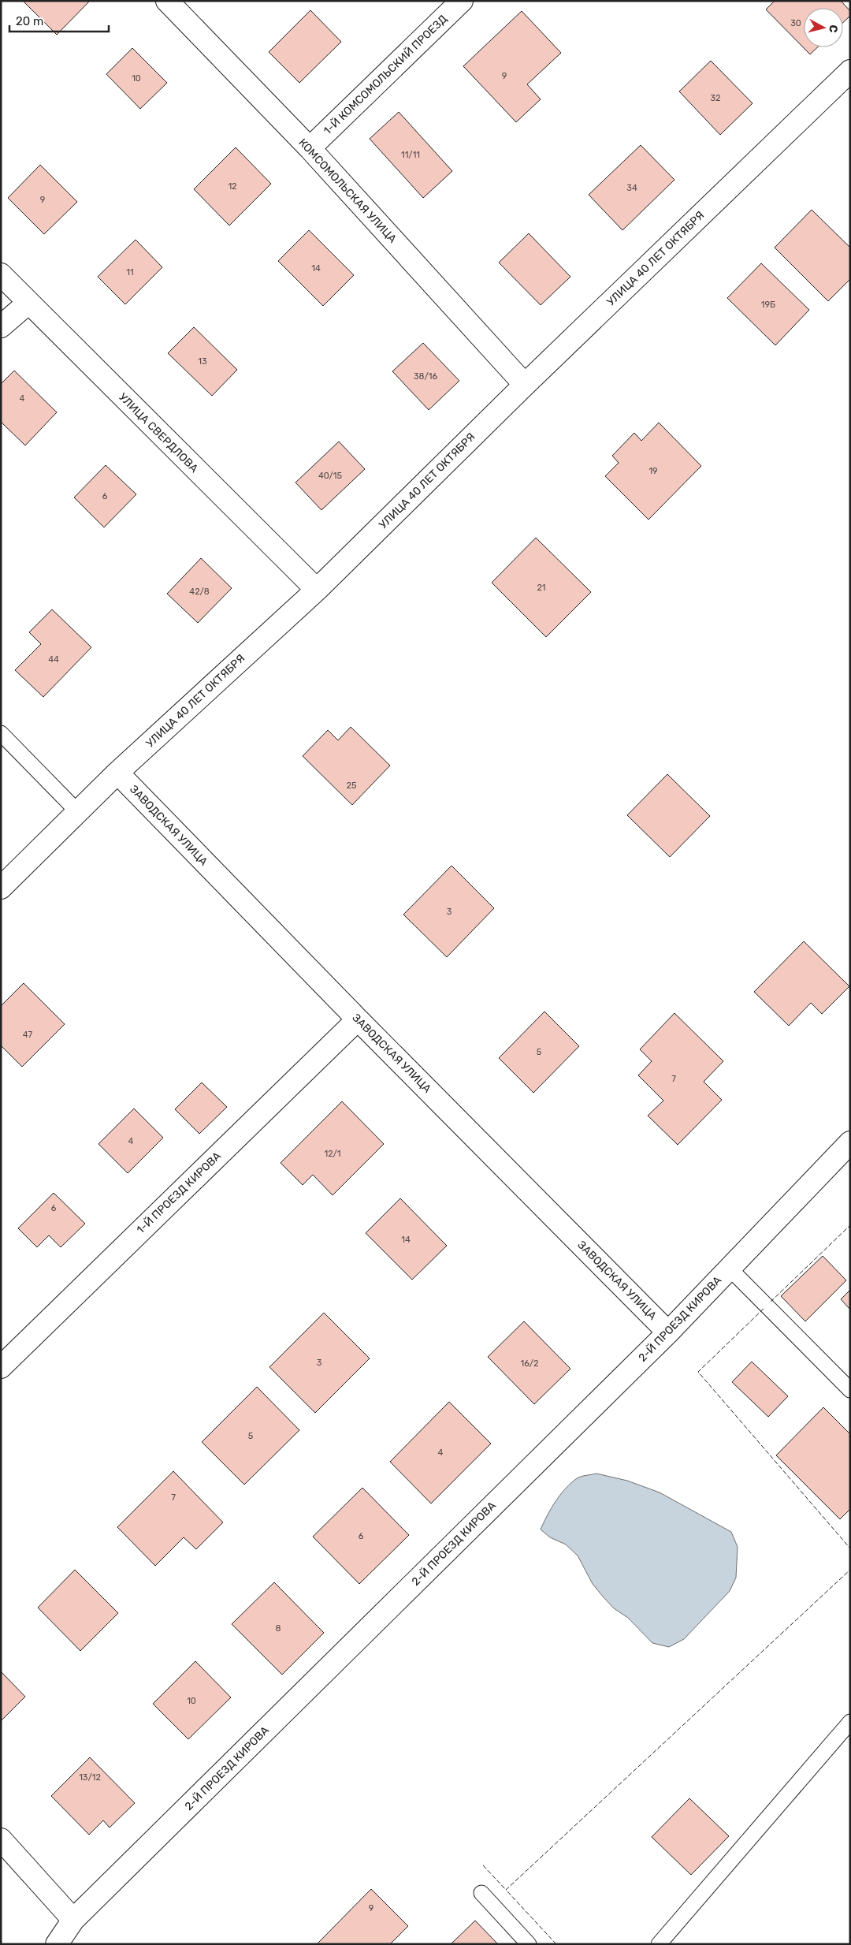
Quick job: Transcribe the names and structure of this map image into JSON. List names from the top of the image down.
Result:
{
  "streets": {
    "street": [
      "1-Й КОМСОМОЛЬСКИЙ ПРОЕЗД",
      "КОМСОМОЛЬСКАЯ УЛИЦА",
      "УЛИЦА 40 ЛЕТ ОКТЯБРЯ",
      "УЛИЦА СВЕРДЛОВА",
      "ЗАВОДСКАЯ УЛИЦА",
      "1-Й ПРОЕЗД КИРОВА",
      "2-Й ПРОЕЗД КИРОВА"
    ]
  },
  "crossings": [
    ["1-Й КОМСОМОЛЬСКИЙ ПРОЕЗД", "КОМСОМОЛЬСКАЯ УЛИЦА"],
    ["КОМСОМОЛЬСКАЯ УЛИЦА", "УЛИЦА 40 ЛЕТ ОКТЯБРЯ"],
    ["УЛИЦА 40 ЛЕТ ОКТЯБРЯ", "УЛИЦА СВЕРДЛОВА"],
    ["УЛИЦА 40 ЛЕТ ОКТЯБРЯ", "ЗАВОДСКАЯ УЛИЦА"],
    ["ЗАВОДСКАЯ УЛИЦА", "1-Й ПРОЕЗД КИРОВА"],
    ["ЗАВОДСКАЯ УЛИЦА", "2-Й ПРОЕЗД КИРОВА"]
  ],
  "house_numbers": [
    "30",
    "9",
    "10",
    "32",
    "11/11",
    "12",
    "34",
    "9",
    "14",
    "11",
    "19Б",
    "13",
    "38/16",
    "4",
    "19",
    "40/15",
    "6",
    "21",
    "42/8",
    "44",
    "25",
    "3",
    "47",
    "5",
    "7",
    "4",
    "12/1",
    "6",
    "14",
    "3",
    "16/2",
    "5",
    "4",
    "7",
    "6",
    "8",
    "10",
    "13/12",
    "9"
  ],
  "scale_bar": "20 m",
  "north": "right"
}
